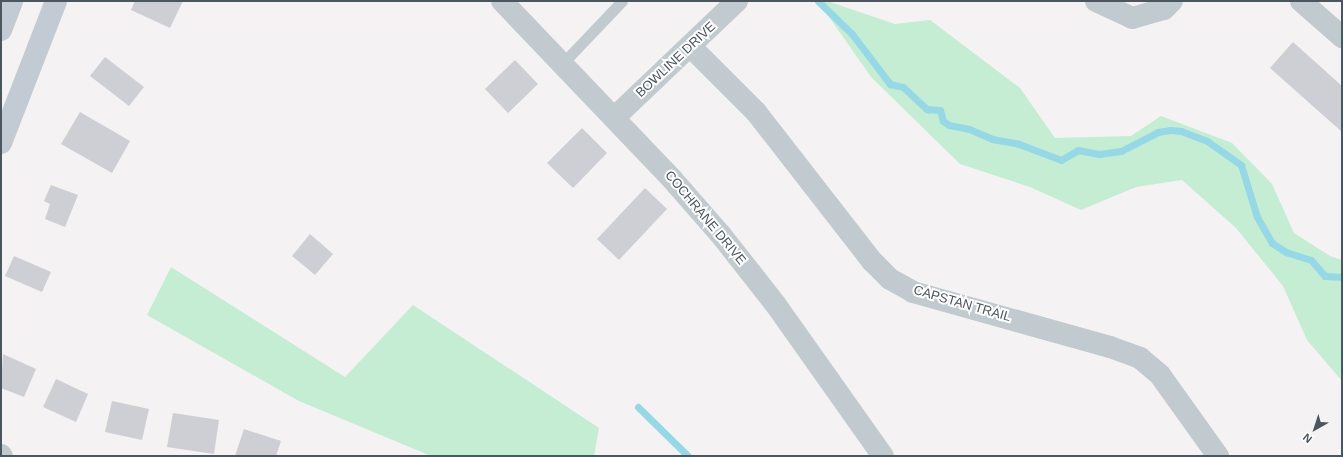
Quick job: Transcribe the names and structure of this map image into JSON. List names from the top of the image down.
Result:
{
  "streets": {
    "street": ["BOWLINE DRIVE", "COCHRANE DRIVE", "CAPSTAN TRAIL"]
  },
  "crossings": [
    ["BOWLINE DRIVE", "COCHRANE DRIVE"],
    ["BOWLINE DRIVE", "CAPSTAN TRAIL"]
  ],
  "north": "bottom left"
}
